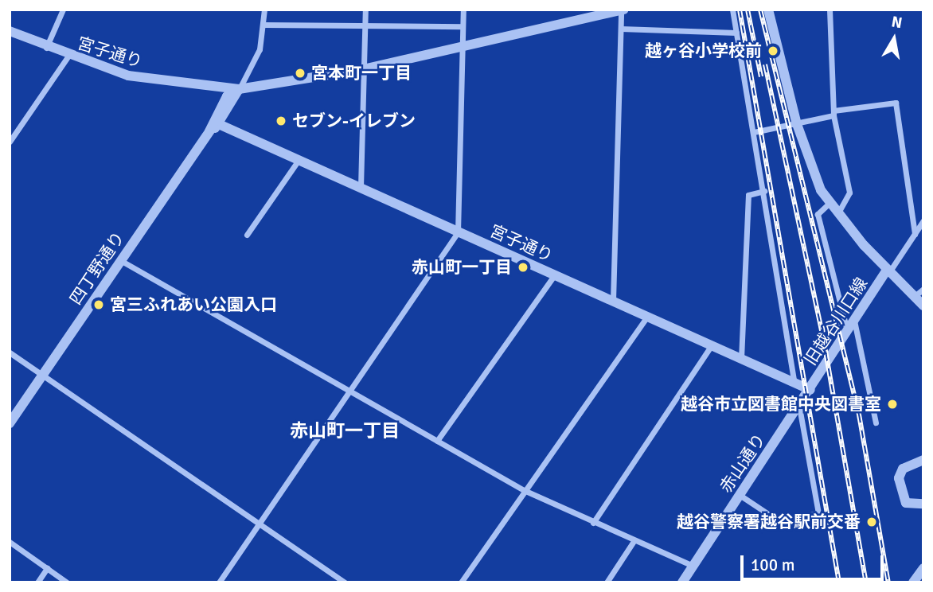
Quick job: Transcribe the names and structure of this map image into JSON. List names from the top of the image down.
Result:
{
  "streets": {
    "street": [
      "宮子通り",
      "四丁野通り",
      "旧越谷川口線",
      "赤山通り"
    ]
  },
  "crossings": [
    ["宮子通り", "四丁野通り"],
    ["宮子通り", "旧越谷川口線"],
    ["宮子通り", "赤山通り"],
    ["旧越谷川口線", "赤山通り"]
  ],
  "districts": ["赤山町一丁目"],
  "places": [
    "越ヶ谷小学校前",
    "宮本町一丁目",
    "セブン-イレブン",
    "赤山町一丁目",
    "宮三ふれあい公園入口",
    "越谷市立図書館中央図書室",
    "越谷警察署越谷駅前交番"
  ],
  "scale_bar": "100 m",
  "north": "top"
}
